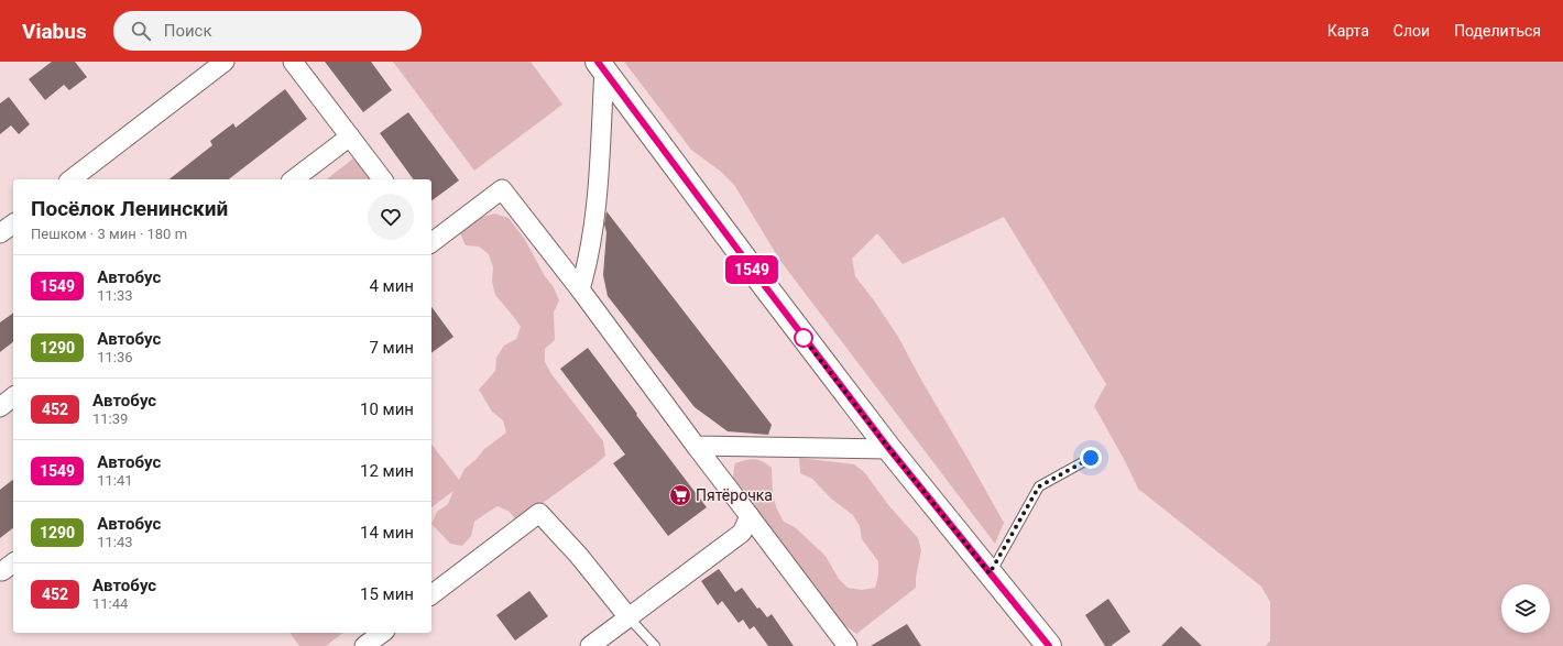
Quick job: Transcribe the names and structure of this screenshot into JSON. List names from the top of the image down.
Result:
{
  "places": {
    "supermarket": ["Пятёрочка"]
  },
  "lines": ["bus line 1549"],
  "page": {
    "header": "Viabus",
    "search": "Поиск",
    "nav": ["Карта", "Слои", "Поделиться"],
    "on_map": "1549",
    "heading": ["Посёлок Ленинский", "Пешком · 3 мин · 180 m"],
    "list": [
      {
        "mark": "1549",
        "name": "Автобус",
        "note": "11:33",
        "value": "4 мин"
      },
      {
        "mark": "1290",
        "name": "Автобус",
        "note": "11:36",
        "value": "7 мин"
      },
      {
        "mark": "452",
        "name": "Автобус",
        "note": "11:39",
        "value": "10 мин"
      },
      {
        "mark": "1549",
        "name": "Автобус",
        "note": "11:41",
        "value": "12 мин"
      },
      {
        "mark": "1290",
        "name": "Автобус",
        "note": "11:43",
        "value": "14 мин"
      },
      {
        "mark": "452",
        "name": "Автобус",
        "note": "11:44",
        "value": "15 мин"
      }
    ]
  }
}
